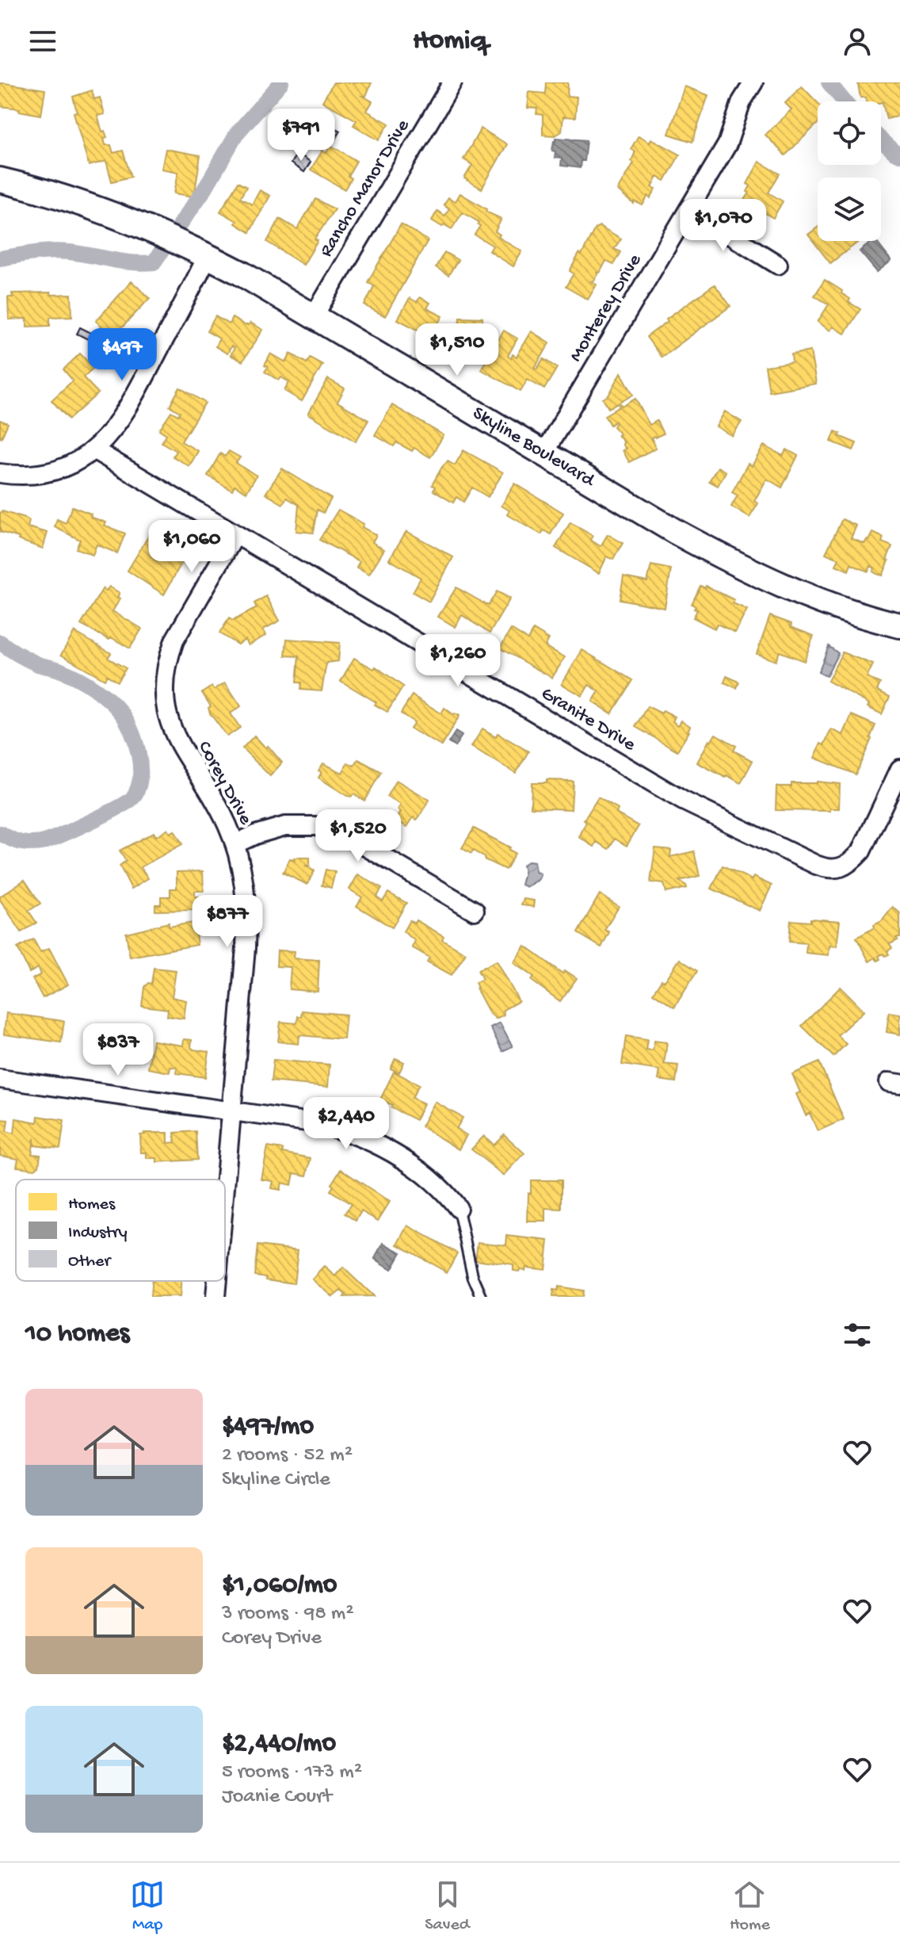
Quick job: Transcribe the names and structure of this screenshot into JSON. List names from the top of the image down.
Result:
{
  "streets": {
    "street": [
      "Rancho Manor Drive",
      "Monterey Drive",
      "Skyline Boulevard",
      "Granite Drive",
      "Corey Drive"
    ]
  },
  "crossings": [
    ["Rancho Manor Drive", "Skyline Boulevard"],
    ["Monterey Drive", "Skyline Boulevard"],
    ["Granite Drive", "Corey Drive"]
  ],
  "legend": ["Homes", "Industry", "Other"],
  "page": {
    "header": "Homiq",
    "price": [
      "$791",
      "$1,070",
      "$1,510",
      "$497",
      "$1,060",
      "$1,260",
      "$1,520",
      "$877",
      "$837",
      "$2,440"
    ],
    "heading": "10 homes",
    "list": [
      {
        "name": "$497/mo",
        "note": "2 rooms · 52 m² · Skyline Circle"
      },
      {
        "name": "$1,060/mo",
        "note": "3 rooms · 98 m² · Corey Drive"
      },
      {
        "name": "$2,440/mo",
        "note": "5 rooms · 173 m² · Joanie Court"
      }
    ],
    "tabs": ["Map", "Saved", "Home"]
  }
}
